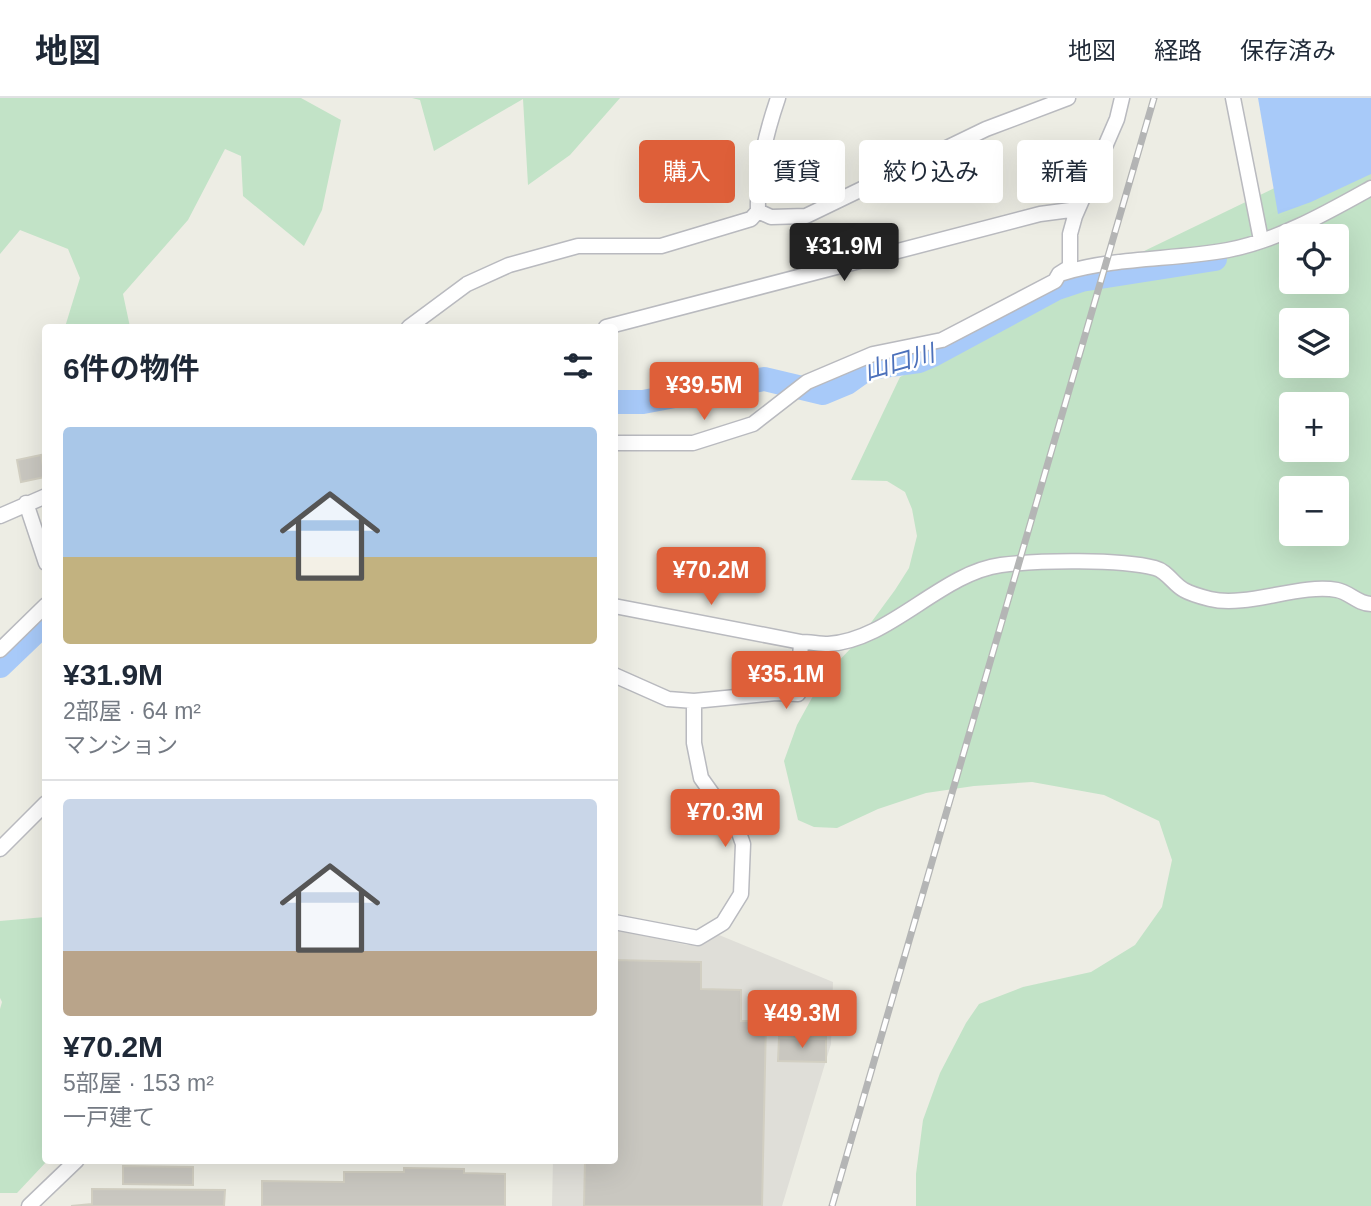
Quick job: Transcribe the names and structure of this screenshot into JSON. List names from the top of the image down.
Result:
{
  "water": ["山口川"],
  "page": {
    "header": "地図",
    "nav": ["地図", "経路", "保存済み"],
    "chip": [
      "購入",
      "賃貸",
      "絞り込み",
      "新着"
    ],
    "price": [
      "¥31.9M",
      "¥39.5M",
      "¥70.2M",
      "¥35.1M",
      "¥70.3M",
      "¥49.3M"
    ],
    "map_buttons": ["+", "−"],
    "heading": "6件の物件",
    "list": [
      {
        "name": "¥31.9M",
        "note": "2部屋 · 64 m² · マンション"
      },
      {
        "name": "¥70.2M",
        "note": "5部屋 · 153 m² · 一戸建て"
      }
    ]
  }
}
